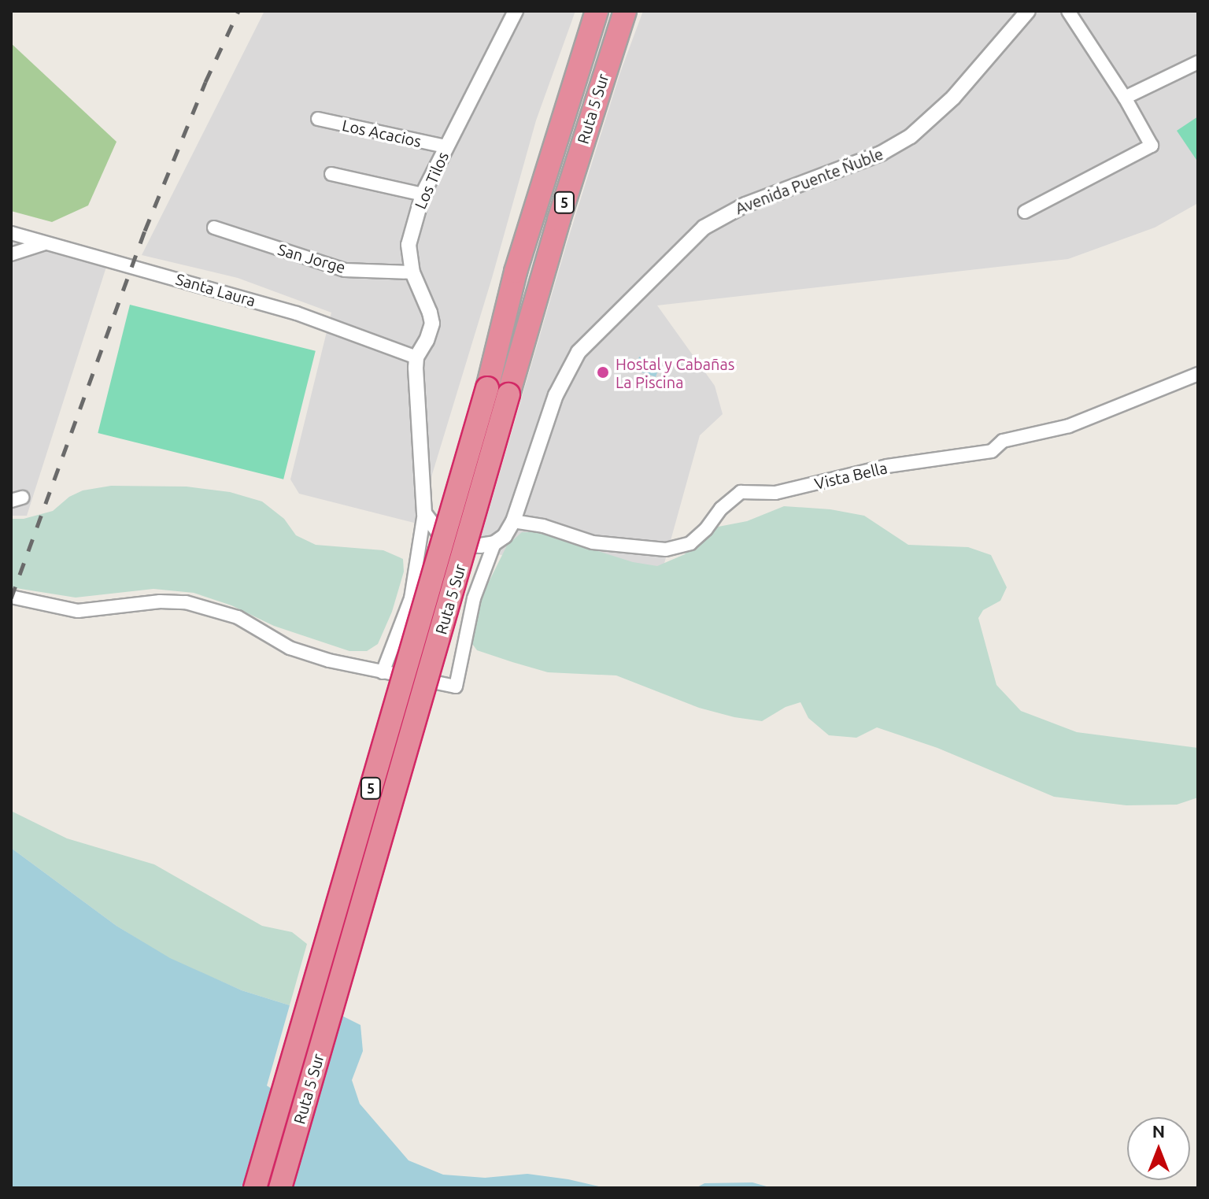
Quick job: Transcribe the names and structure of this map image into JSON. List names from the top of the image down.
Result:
{
  "streets": {
    "highway": ["Ruta 5 Sur", "5"],
    "street": [
      "Los Acacios",
      "Los Tilos",
      "Avenida Puente Ñuble",
      "San Jorge",
      "Santa Laura",
      "Vista Bella"
    ]
  },
  "crossings": [
    ["Los Acacios", "Los Tilos"],
    ["Los Tilos", "San Jorge"],
    ["Los Tilos", "Santa Laura"],
    ["Avenida Puente Ñuble", "Vista Bella"]
  ],
  "places": ["Hostal y Cabañas La Piscina"],
  "north": "top"
}
